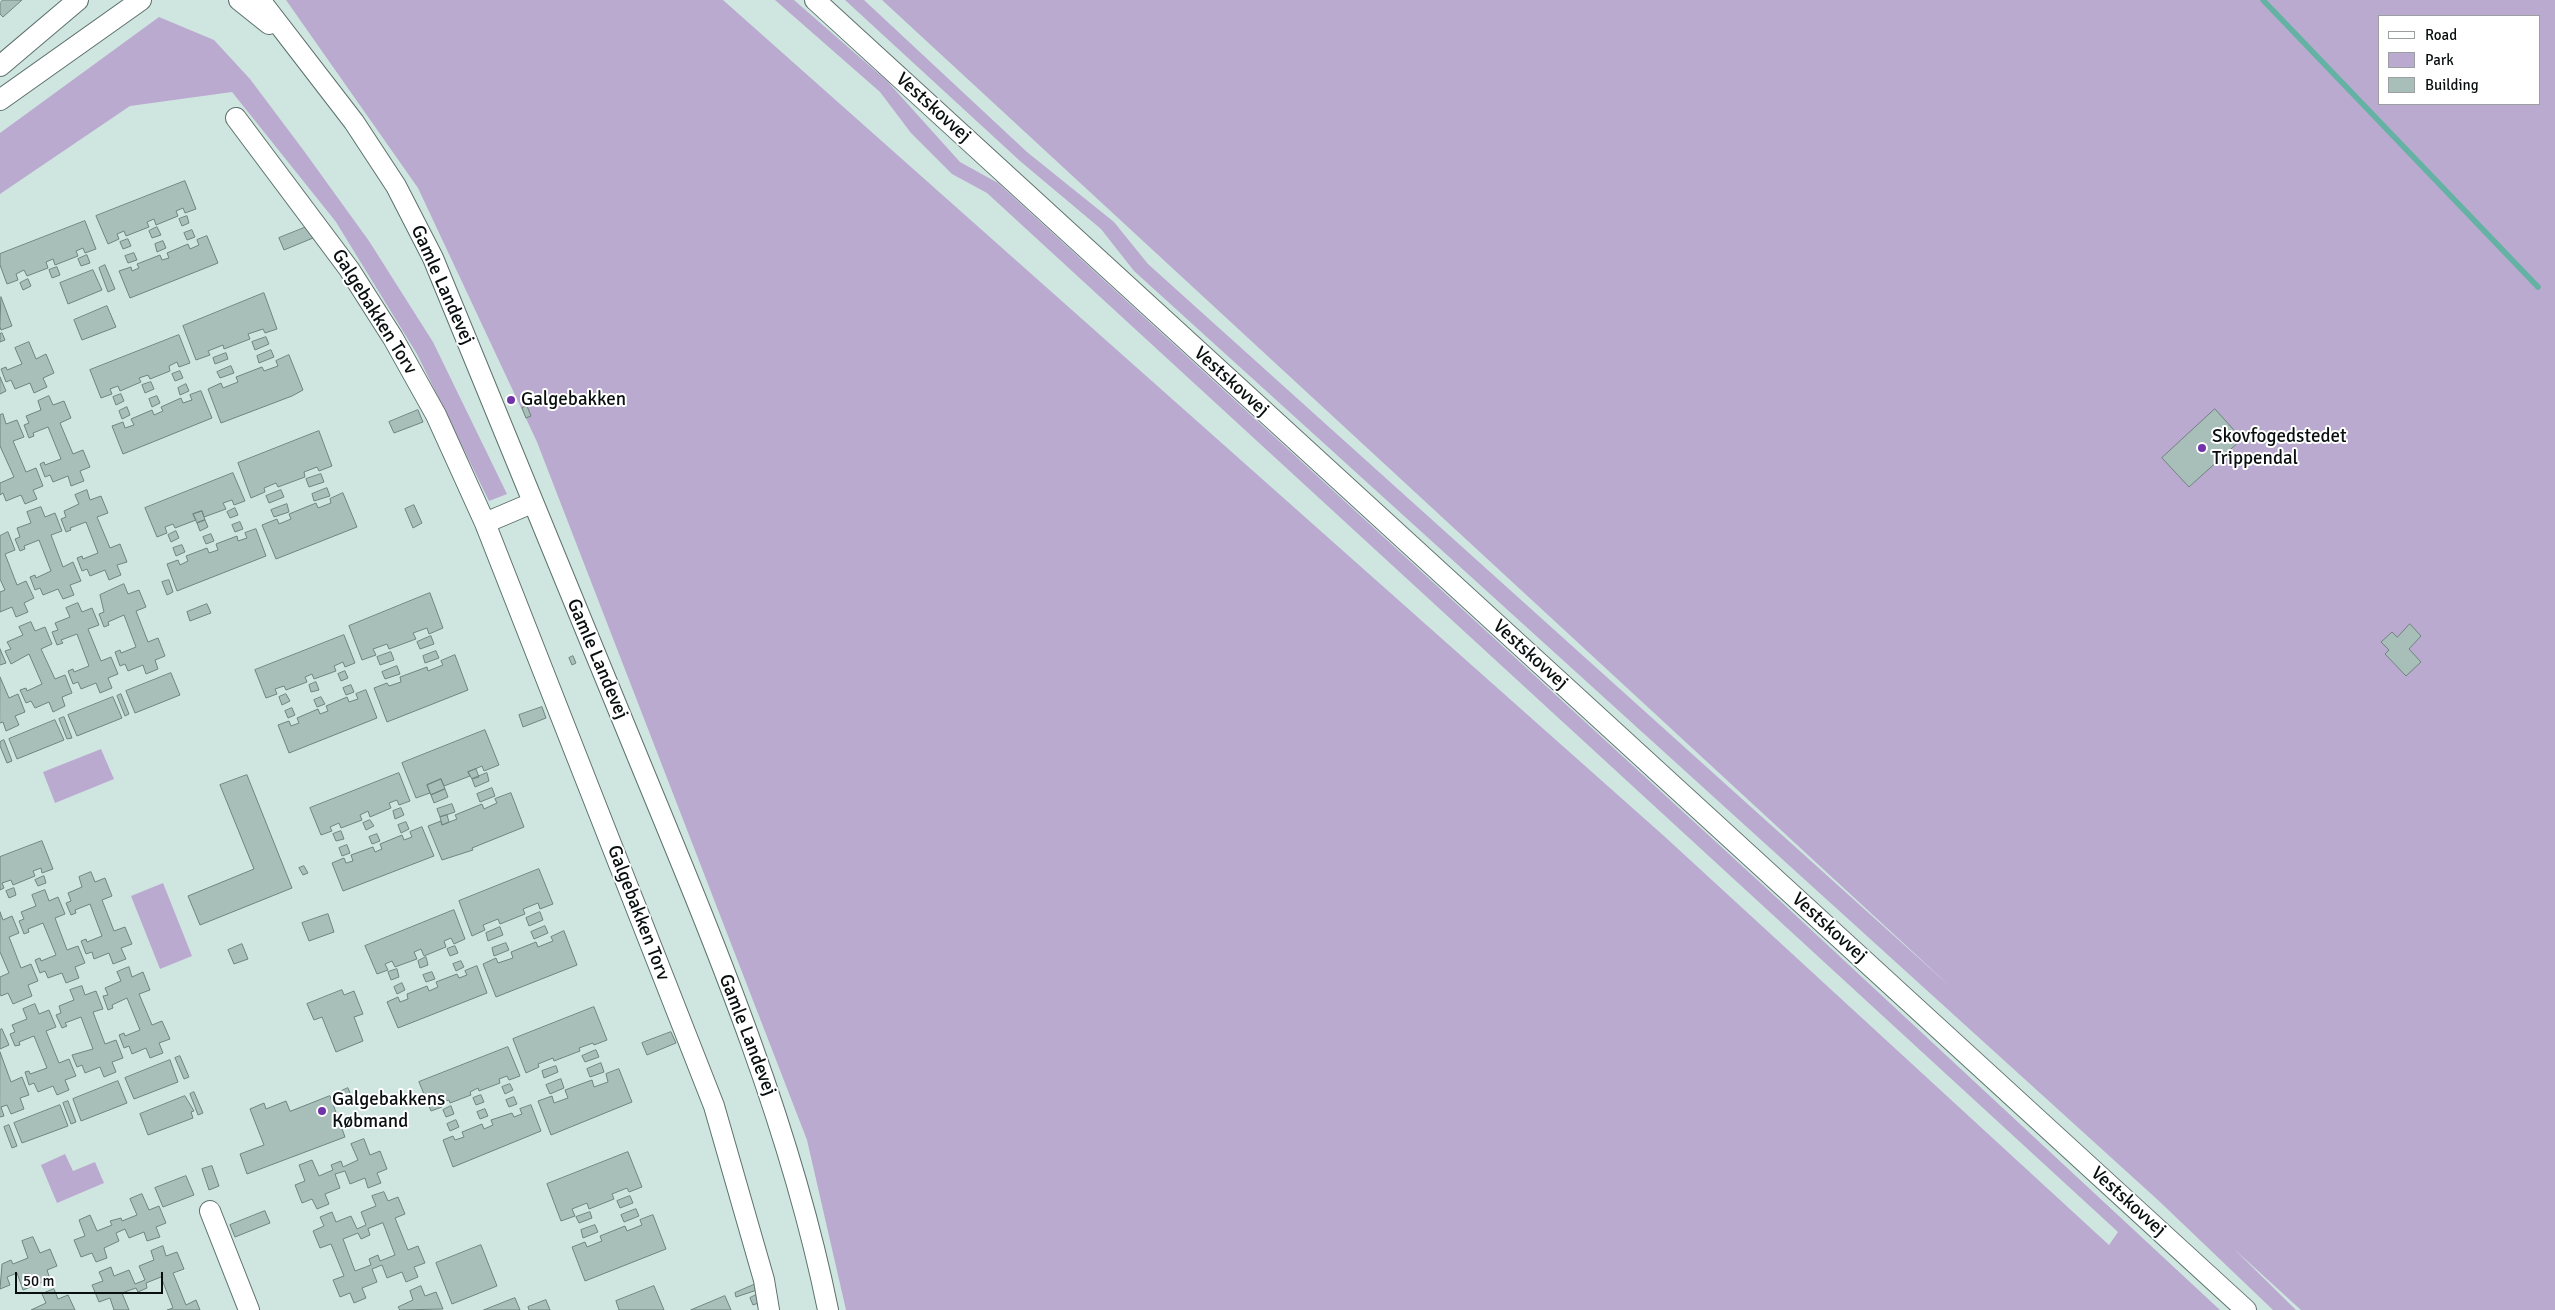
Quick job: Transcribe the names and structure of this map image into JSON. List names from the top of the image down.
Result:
{
  "streets": {
    "street": ["Vestskovvej", "Gamle Landevej", "Galgebakken Torv"]
  },
  "places": ["Galgebakken", "Skovfogedstedet Trippendal", "Galgebakkens Købmand"],
  "legend": ["Road", "Park", "Building"],
  "scale_bar": "50 m"
}
